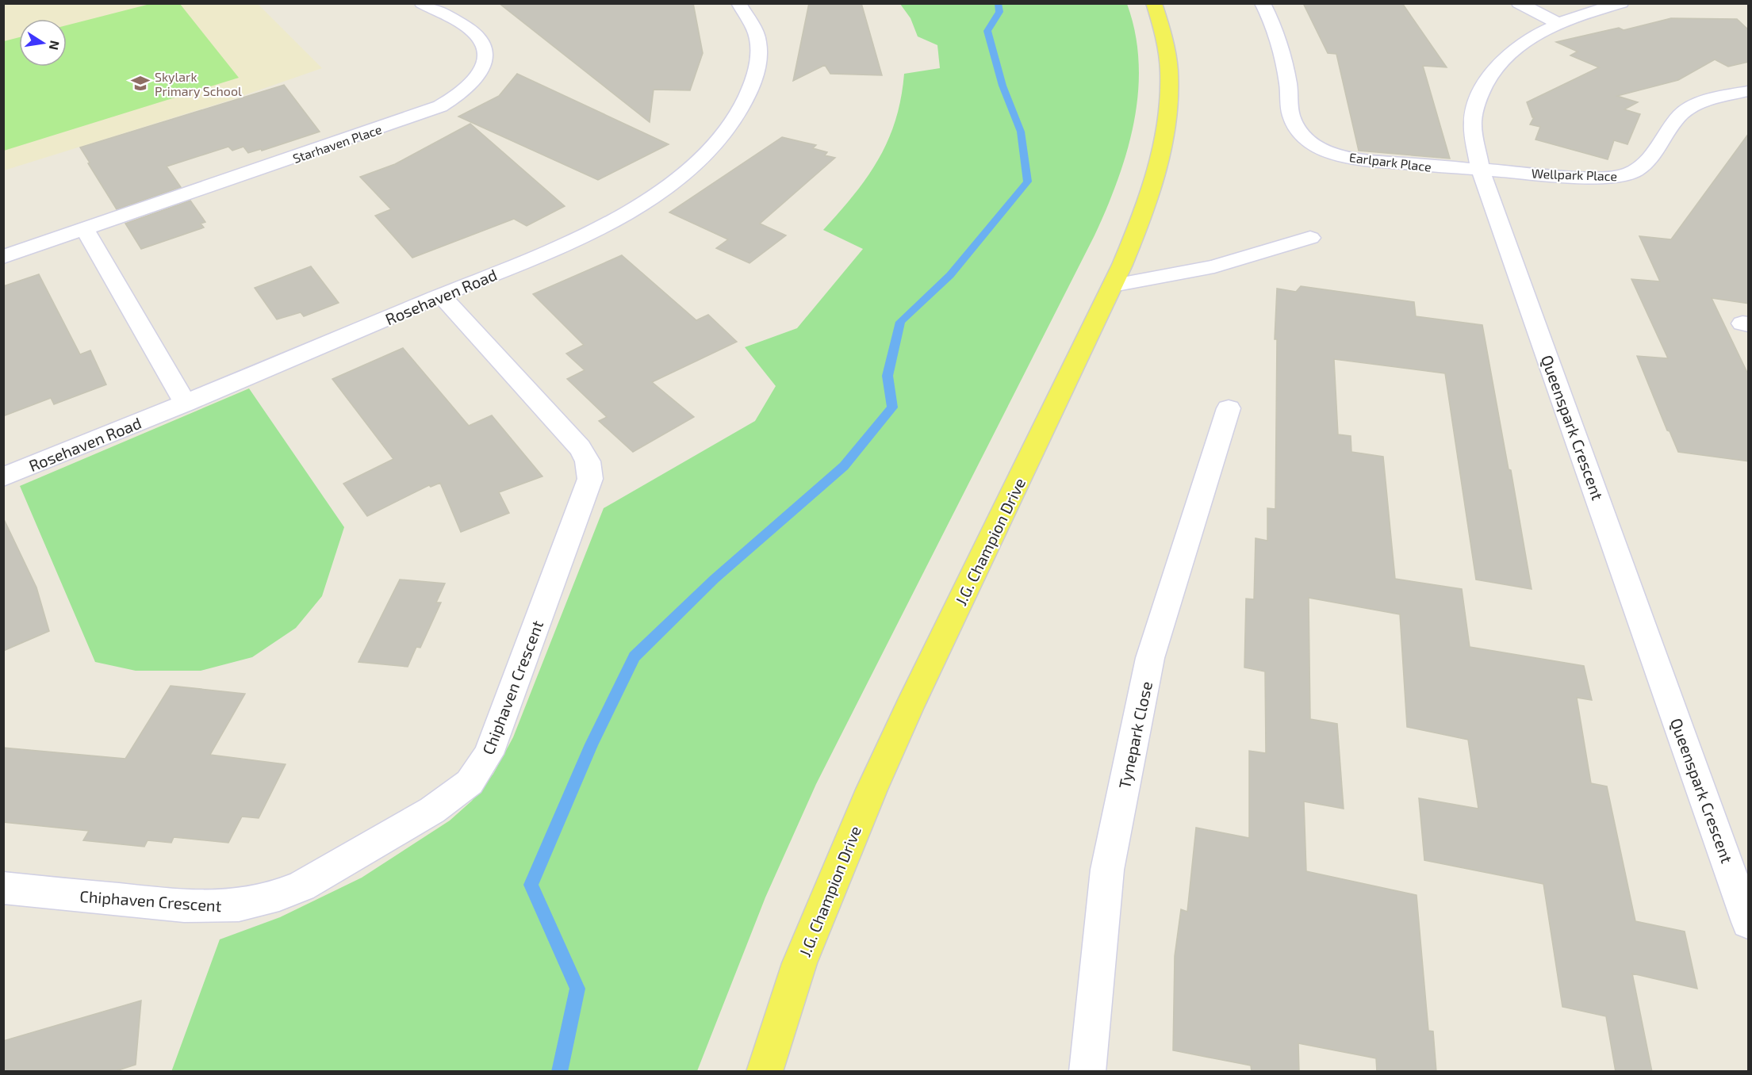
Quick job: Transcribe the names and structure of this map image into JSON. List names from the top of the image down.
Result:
{
  "streets": {
    "main road": ["J.G. Champion Drive"],
    "street": [
      "Starhaven Place",
      "Earlpark Place",
      "Wellpark Place",
      "Rosehaven Road",
      "Queenspark Crescent",
      "Chiphaven Crescent",
      "Tynepark Close"
    ]
  },
  "crossings": [
    ["Earlpark Place", "Wellpark Place"],
    ["Earlpark Place", "Queenspark Crescent"],
    ["Wellpark Place", "Queenspark Crescent"],
    ["Rosehaven Road", "Chiphaven Crescent"]
  ],
  "places": {
    "school or university": ["Skylark Primary School"]
  },
  "north": "right"
}
